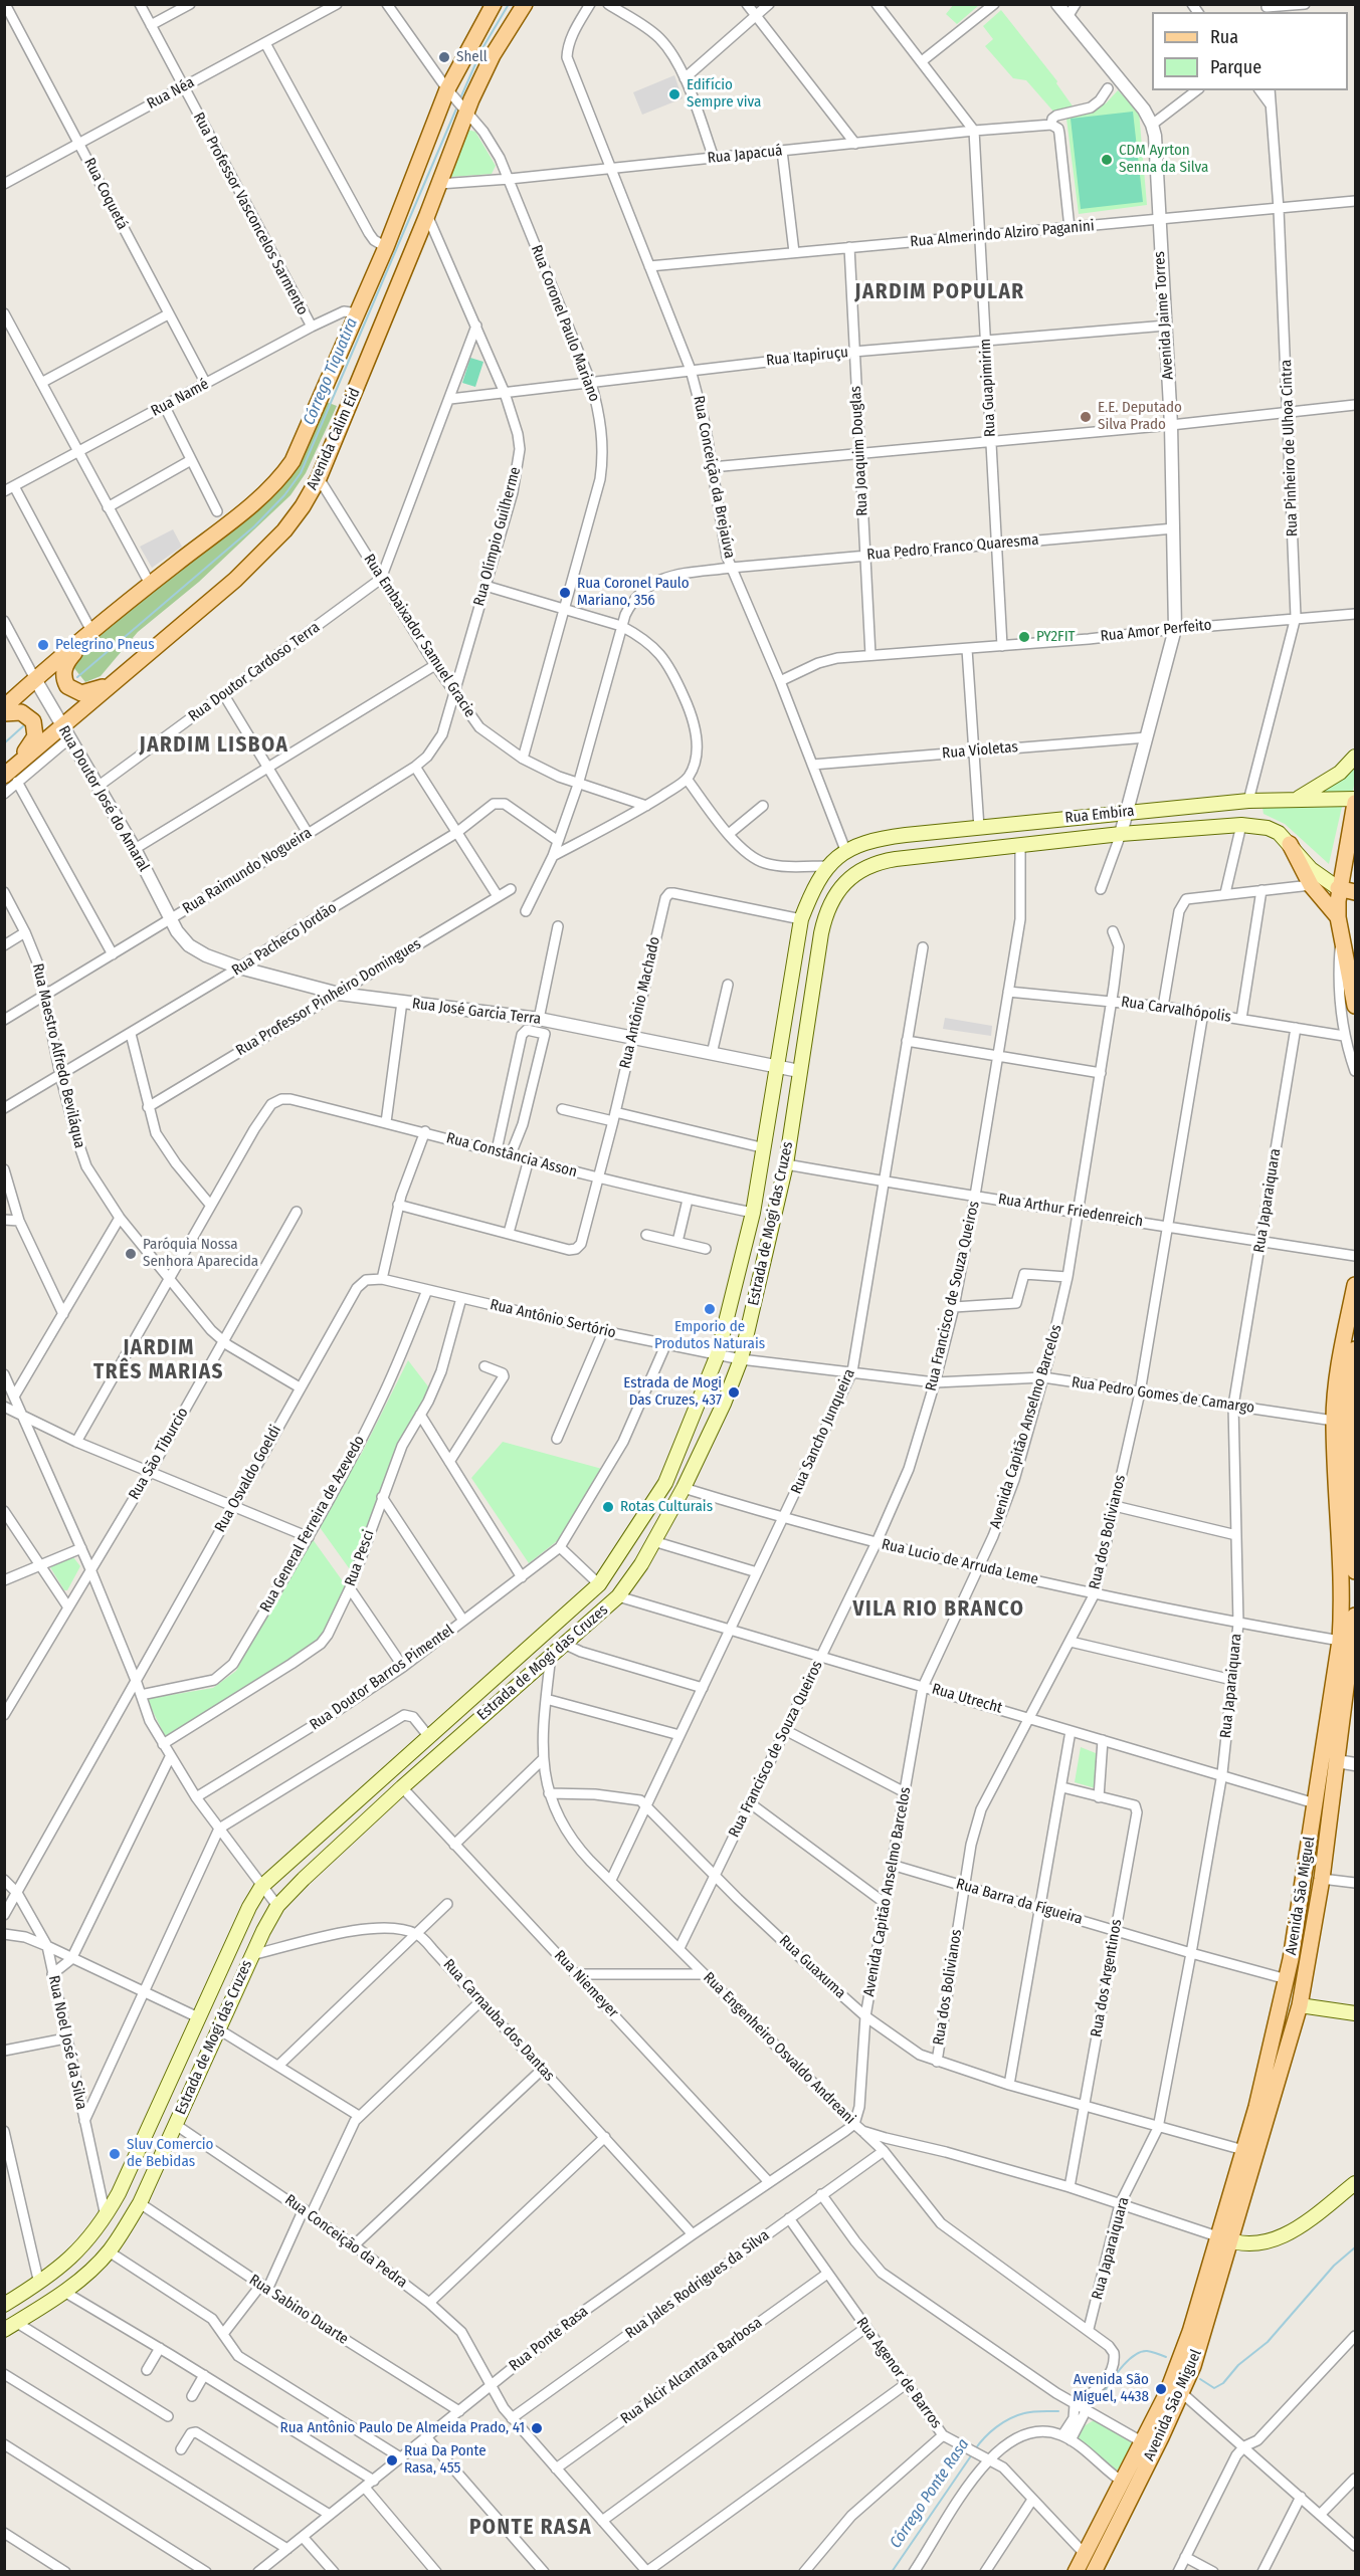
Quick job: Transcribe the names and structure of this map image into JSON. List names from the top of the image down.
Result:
{
  "streets": {
    "main road": [
      "Avenida Calim Eid",
      "Rua Embira",
      "Estrada de Mogi das Cruzes",
      "Avenida São Miguel"
    ],
    "street": [
      "Rua Néa",
      "Rua Japacuá",
      "Rua Coquetá",
      "Rua Professor Vasconcelos Sarmento",
      "Rua Almerindo Alziro Paganini",
      "Avenida Jaime Torres",
      "Rua Coronel Paulo Mariano",
      "Rua Itapiruçu",
      "Rua Guapimirim",
      "Rua Namé",
      "Rua Pinheiro de Ulhoa Cintra",
      "Rua Joaquim Douglas",
      "Rua Conceição da Brejaúva",
      "Rua Olímpio Guilherme",
      "Rua Pedro Franco Quaresma",
      "Rua Amor Perfeito",
      "Rua Embaixador Samuel Gracie",
      "Rua Doutor Cardoso Terra",
      "Rua Violetas",
      "Rua Doutor José do Amaral",
      "Rua Raimundo Nogueira",
      "Rua Pacheco Jordão",
      "Rua Professor Pinheiro Domingues",
      "Rua Antônio Machado",
      "Rua Carvalhópolis",
      "Rua José Garcia Terra",
      "Rua Maestro Alfredo Beviláqua",
      "Rua Constância Asson",
      "Rua Japaraiquara",
      "Rua Arthur Friedenreich",
      "Rua Francisco de Souza Queiros",
      "Rua Antônio Sertório",
      "Rua Pedro Gomes de Camargo",
      "Avenida Capitão Anselmo Barcelos",
      "Rua Sancho Junqueira",
      "Rua São Tiburcio",
      "Rua Osvaldo Goeldi",
      "Rua General Ferreira de Azevedo",
      "Rua dos Bolivianos",
      "Rua Pesci",
      "Rua Lucio de Arruda Leme",
      "Rua Doutor Barros Pimentel",
      "Rua Utrecht",
      "Rua Barra da Figueira",
      "Rua Guaxuma",
      "Rua dos Argentinos",
      "Rua Niemeyer",
      "Rua Carnauba dos Dantas",
      "Rua Noel José da Silva",
      "Rua Engenheiro Osvaldo Andreani",
      "Rua Conceição da Pedra",
      "Rua Jales Rodrigues da Silva",
      "Rua Sabino Duarte",
      "Rua Ponte Rasa",
      "Rua Alcir Alcantara Barbosa",
      "Rua Agenor de Barros"
    ]
  },
  "crossings": [
    ["Rua Néa", "Rua Coquetá"],
    ["Rua Néa", "Rua Professor Vasconcelos Sarmento"],
    ["Rua Japacuá", "Rua Coronel Paulo Mariano"],
    ["Rua Japacuá", "Rua Guapimirim"],
    ["Rua Japacuá", "Avenida Calim Eid"],
    ["Rua Japacuá", "Rua Conceição da Brejaúva"],
    ["Rua Coquetá", "Rua Namé"],
    ["Rua Professor Vasconcelos Sarmento", "Rua Namé"],
    ["Rua Almerindo Alziro Paganini", "Avenida Jaime Torres"],
    ["Rua Almerindo Alziro Paganini", "Rua Guapimirim"],
    ["Rua Almerindo Alziro Paganini", "Rua Pinheiro de Ulhoa Cintra"],
    ["Rua Almerindo Alziro Paganini", "Rua Joaquim Douglas"],
    ["Rua Almerindo Alziro Paganini", "Rua Conceição da Brejaúva"],
    ["Avenida Jaime Torres", "Rua Itapiruçu"],
    ["Avenida Jaime Torres", "Rua Pedro Franco Quaresma"],
    ["Avenida Jaime Torres", "Rua Amor Perfeito"],
    ["Avenida Jaime Torres", "Rua Violetas"],
    ["Avenida Jaime Torres", "Rua Embira"],
    ["Rua Coronel Paulo Mariano", "Rua Itapiruçu"],
    ["Rua Coronel Paulo Mariano", "Avenida Calim Eid"],
    ["Rua Coronel Paulo Mariano", "Rua Embaixador Samuel Gracie"],
    ["Rua Itapiruçu", "Rua Guapimirim"],
    ["Rua Itapiruçu", "Rua Joaquim Douglas"],
    ["Rua Itapiruçu", "Rua Conceição da Brejaúva"],
    ["Rua Itapiruçu", "Rua Olímpio Guilherme"],
    ["Rua Guapimirim", "Rua Pedro Franco Quaresma"],
    ["Rua Guapimirim", "Rua Amor Perfeito"],
    ["Rua Namé", "Avenida Calim Eid"],
    ["Avenida Calim Eid", "Rua Olímpio Guilherme"],
    ["Avenida Calim Eid", "Rua Embaixador Samuel Gracie"],
    ["Avenida Calim Eid", "Rua Doutor José do Amaral"],
    ["Rua Pinheiro de Ulhoa Cintra", "Rua Amor Perfeito"],
    ["Rua Pinheiro de Ulhoa Cintra", "Rua Embira"],
    ["Rua Joaquim Douglas", "Rua Pedro Franco Quaresma"],
    ["Rua Joaquim Douglas", "Rua Amor Perfeito"],
    ["Rua Conceição da Brejaúva", "Rua Pedro Franco Quaresma"],
    ["Rua Conceição da Brejaúva", "Rua Amor Perfeito"],
    ["Rua Conceição da Brejaúva", "Rua Violetas"],
    ["Rua Conceição da Brejaúva", "Rua Embira"],
    ["Rua Conceição da Brejaúva", "Estrada de Mogi das Cruzes"],
    ["Rua Olímpio Guilherme", "Rua Embaixador Samuel Gracie"],
    ["Rua Olímpio Guilherme", "Rua Raimundo Nogueira"],
    ["Rua Pedro Franco Quaresma", "Rua Embaixador Samuel Gracie"],
    ["Rua Pedro Franco Quaresma", "Rua Pacheco Jordão"],
    ["Rua Embaixador Samuel Gracie", "Rua Doutor Cardoso Terra"],
    ["Rua Embaixador Samuel Gracie", "Rua Raimundo Nogueira"],
    ["Rua Doutor Cardoso Terra", "Rua Doutor José do Amaral"],
    ["Rua Doutor José do Amaral", "Rua Raimundo Nogueira"],
    ["Rua Doutor José do Amaral", "Rua José Garcia Terra"],
    ["Rua Embira", "Estrada de Mogi das Cruzes"],
    ["Rua Embira", "Rua Francisco de Souza Queiros"],
    ["Rua Raimundo Nogueira", "Rua José Garcia Terra"],
    ["Rua Raimundo Nogueira", "Rua Maestro Alfredo Beviláqua"],
    ["Rua Pacheco Jordão", "Rua José Garcia Terra"],
    ["Rua Pacheco Jordão", "Rua Maestro Alfredo Beviláqua"],
    ["Rua Professor Pinheiro Domingues", "Rua José Garcia Terra"],
    ["Rua Antônio Machado", "Rua José Garcia Terra"],
    ["Rua Antônio Machado", "Rua Constância Asson"],
    ["Rua Antônio Machado", "Estrada de Mogi das Cruzes"],
    ["Rua Carvalhópolis", "Rua Japaraiquara"],
    ["Rua Carvalhópolis", "Rua Francisco de Souza Queiros"],
    ["Rua Carvalhópolis", "Avenida Capitão Anselmo Barcelos"],
    ["Rua Carvalhópolis", "Rua dos Bolivianos"],
    ["Rua José Garcia Terra", "Estrada de Mogi das Cruzes"],
    ["Rua Maestro Alfredo Beviláqua", "Rua São Tiburcio"],
    ["Rua Maestro Alfredo Beviláqua", "Rua Osvaldo Goeldi"],
    ["Rua Constância Asson", "Estrada de Mogi das Cruzes"],
    ["Rua Japaraiquara", "Rua Arthur Friedenreich"],
    ["Rua Japaraiquara", "Rua Pedro Gomes de Camargo"],
    ["Rua Japaraiquara", "Rua Lucio de Arruda Leme"],
    ["Rua Japaraiquara", "Rua Utrecht"],
    ["Rua Japaraiquara", "Rua Barra da Figueira"],
    ["Rua Japaraiquara", "Rua Guaxuma"],
    ["Rua Japaraiquara", "Rua Engenheiro Osvaldo Andreani"],
    ["Rua Arthur Friedenreich", "Estrada de Mogi das Cruzes"],
    ["Rua Arthur Friedenreich", "Rua Francisco de Souza Queiros"],
    ["Rua Arthur Friedenreich", "Avenida Capitão Anselmo Barcelos"],
    ["Rua Arthur Friedenreich", "Rua Sancho Junqueira"],
    ["Rua Arthur Friedenreich", "Rua dos Bolivianos"],
    ["Estrada de Mogi das Cruzes", "Rua Antônio Sertório"],
    ["Estrada de Mogi das Cruzes", "Rua Pedro Gomes de Camargo"],
    ["Estrada de Mogi das Cruzes", "Rua Lucio de Arruda Leme"],
    ["Estrada de Mogi das Cruzes", "Rua Utrecht"],
    ["Estrada de Mogi das Cruzes", "Rua Niemeyer"],
    ["Estrada de Mogi das Cruzes", "Rua Noel José da Silva"],
    ["Estrada de Mogi das Cruzes", "Rua Engenheiro Osvaldo Andreani"],
    ["Estrada de Mogi das Cruzes", "Rua Conceição da Pedra"],
    ["Estrada de Mogi das Cruzes", "Rua Sabino Duarte"],
    ["Rua Francisco de Souza Queiros", "Rua Pedro Gomes de Camargo"],
    ["Rua Francisco de Souza Queiros", "Rua Lucio de Arruda Leme"],
    ["Rua Francisco de Souza Queiros", "Rua Utrecht"],
    ["Rua Francisco de Souza Queiros", "Rua Guaxuma"],
    ["Rua Francisco de Souza Queiros", "Rua Engenheiro Osvaldo Andreani"],
    ["Rua Antônio Sertório", "Rua Pedro Gomes de Camargo"],
    ["Rua Antônio Sertório", "Rua Osvaldo Goeldi"],
    ["Rua Antônio Sertório", "Rua General Ferreira de Azevedo"],
    ["Rua Antônio Sertório", "Rua Pesci"],
    ["Rua Pedro Gomes de Camargo", "Avenida Capitão Anselmo Barcelos"],
    ["Rua Pedro Gomes de Camargo", "Rua Sancho Junqueira"],
    ["Rua Pedro Gomes de Camargo", "Rua dos Bolivianos"],
    ["Rua Pedro Gomes de Camargo", "Avenida São Miguel"],
    ["Avenida Capitão Anselmo Barcelos", "Rua Lucio de Arruda Leme"],
    ["Avenida Capitão Anselmo Barcelos", "Rua Utrecht"],
    ["Avenida Capitão Anselmo Barcelos", "Rua Barra da Figueira"],
    ["Avenida Capitão Anselmo Barcelos", "Rua Guaxuma"],
    ["Avenida Capitão Anselmo Barcelos", "Rua Engenheiro Osvaldo Andreani"],
    ["Avenida Capitão Anselmo Barcelos", "Rua Ponte Rasa"],
    ["Rua Sancho Junqueira", "Rua Lucio de Arruda Leme"],
    ["Rua Sancho Junqueira", "Rua Utrecht"],
    ["Rua Sancho Junqueira", "Rua Guaxuma"],
    ["Rua Sancho Junqueira", "Rua Engenheiro Osvaldo Andreani"],
    ["Rua Osvaldo Goeldi", "Rua Noel José da Silva"],
    ["Rua dos Bolivianos", "Rua Lucio de Arruda Leme"],
    ["Rua dos Bolivianos", "Rua Utrecht"],
    ["Rua dos Bolivianos", "Rua Barra da Figueira"],
    ["Rua dos Bolivianos", "Rua Guaxuma"],
    ["Rua Lucio de Arruda Leme", "Avenida São Miguel"],
    ["Rua Utrecht", "Avenida São Miguel"],
    ["Avenida São Miguel", "Rua Barra da Figueira"],
    ["Avenida São Miguel", "Rua Guaxuma"],
    ["Avenida São Miguel", "Rua Engenheiro Osvaldo Andreani"],
    ["Avenida São Miguel", "Rua Agenor de Barros"],
    ["Rua Barra da Figueira", "Rua dos Argentinos"],
    ["Rua Guaxuma", "Rua dos Argentinos"],
    ["Rua Guaxuma", "Rua Engenheiro Osvaldo Andreani"],
    ["Rua dos Argentinos", "Rua Engenheiro Osvaldo Andreani"],
    ["Rua Niemeyer", "Rua Ponte Rasa"],
    ["Rua Carnauba dos Dantas", "Rua Ponte Rasa"],
    ["Rua Engenheiro Osvaldo Andreani", "Rua Ponte Rasa"],
    ["Rua Conceição da Pedra", "Rua Jales Rodrigues da Silva"],
    ["Rua Conceição da Pedra", "Rua Ponte Rasa"],
    ["Rua Conceição da Pedra", "Rua Alcir Alcantara Barbosa"],
    ["Rua Jales Rodrigues da Silva", "Rua Agenor de Barros"],
    ["Rua Sabino Duarte", "Rua Ponte Rasa"],
    ["Rua Alcir Alcantara Barbosa", "Rua Agenor de Barros"]
  ],
  "districts": [
    "JARDIM POPULAR",
    "JARDIM LISBOA",
    "JARDIM TRÊS MARIAS",
    "VILA RIO BRANCO",
    "PONTE RASA"
  ],
  "water": ["Córrego Tiquatira", "Córrego Ponte Rasa"],
  "places": [
    "Shell",
    "Edifício Sempre viva",
    "CDM Ayrton Senna da Silva",
    "E.E. Deputado Silva Prado",
    "Rua Coronel Paulo Mariano, 356",
    "PY2FIT",
    "Pelegrino Pneus",
    "Paróquia Nossa Senhora Aparecida",
    "Emporio de Produtos Naturais",
    "Estrada de Mogi Das Cruzes, 437",
    "Rotas Culturais",
    "Sluv Comercio de Bebidas",
    "Avenida São Miguel, 4438",
    "Rua Antônio Paulo De Almeida Prado, 41",
    "Rua Da Ponte Rasa, 455"
  ],
  "legend": ["Rua", "Parque"]
}
